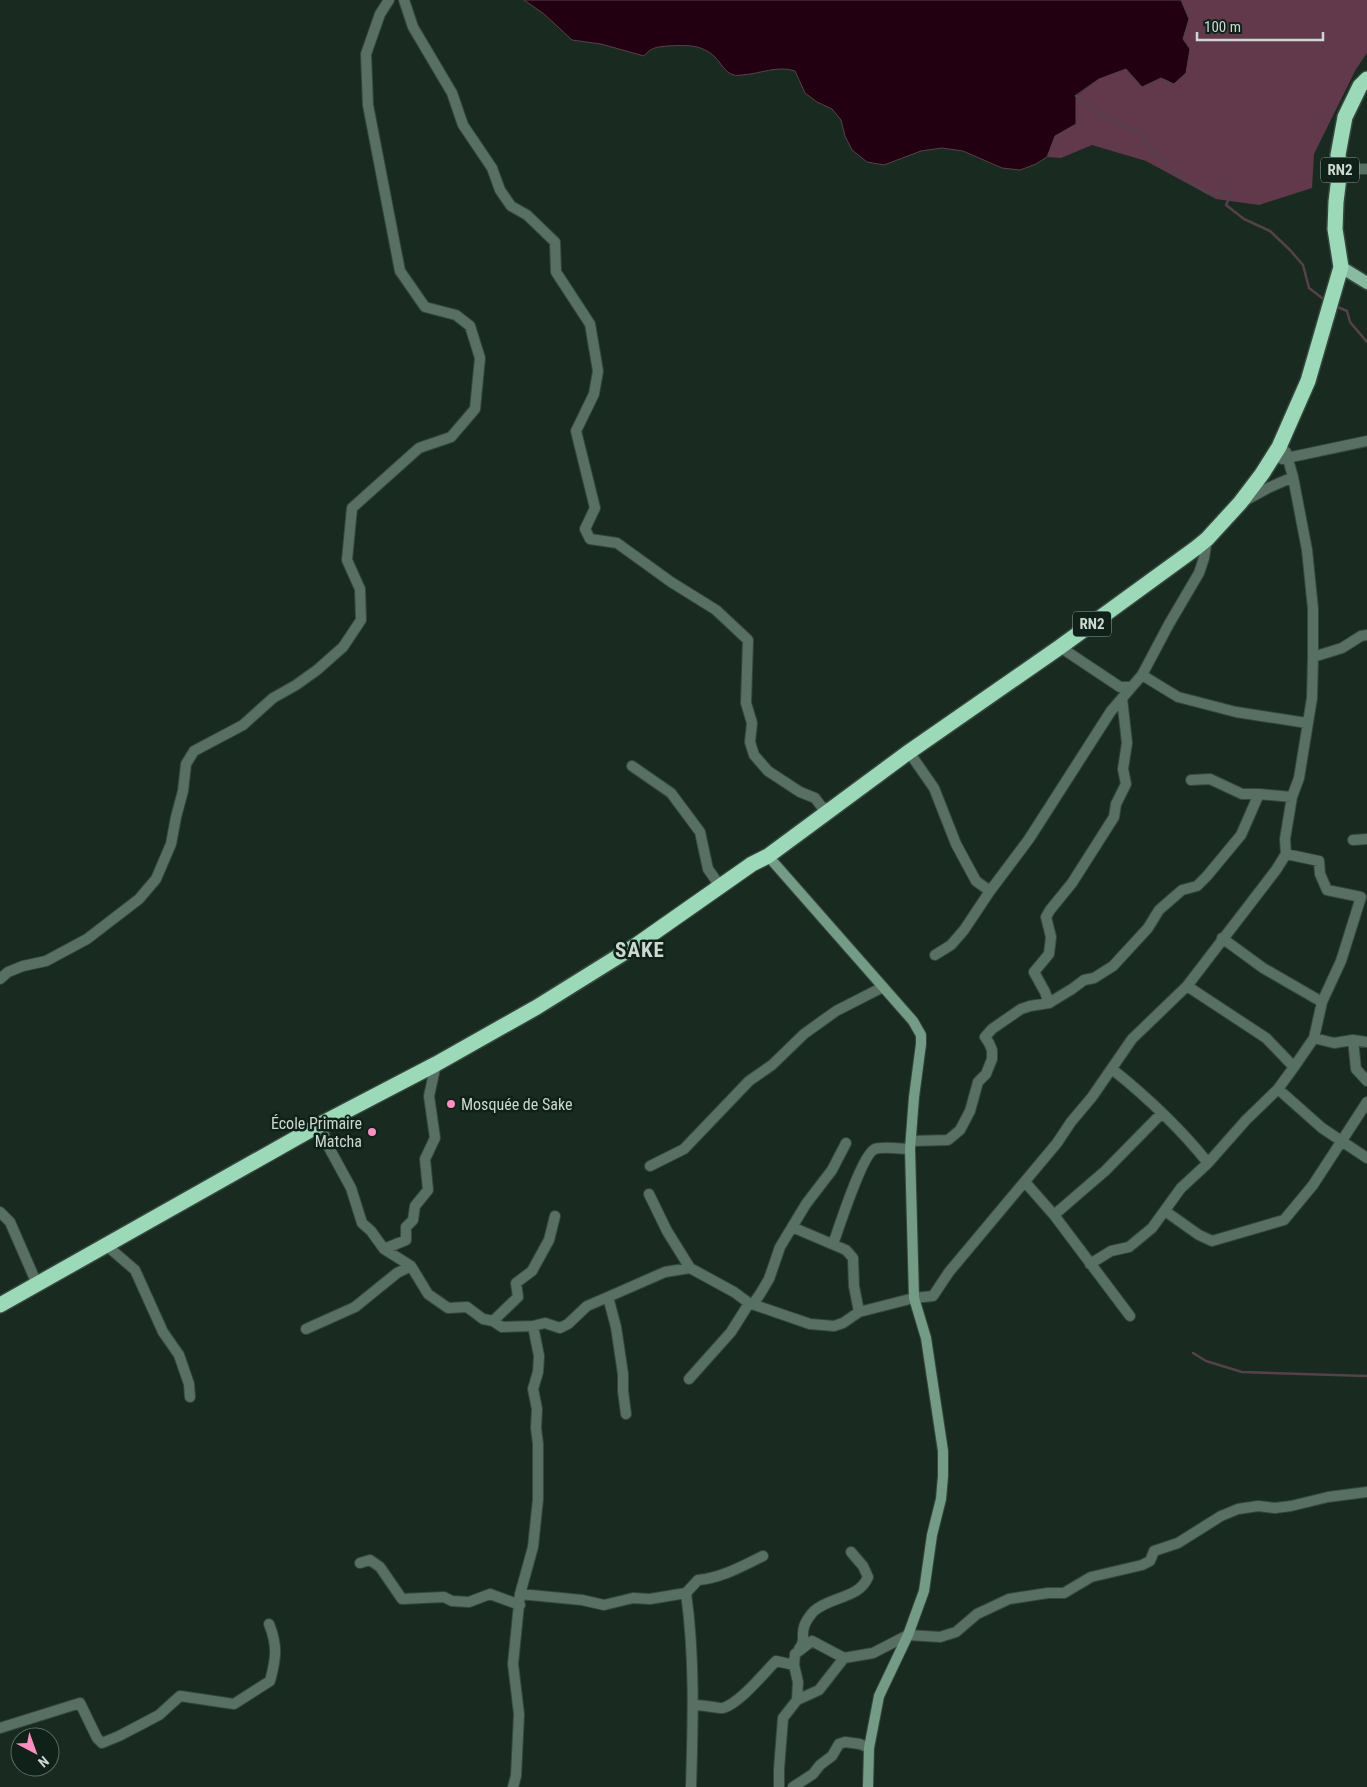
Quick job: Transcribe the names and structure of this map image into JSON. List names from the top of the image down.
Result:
{
  "streets": {
    "highway": ["RN2"]
  },
  "districts": ["SAKE"],
  "places": ["Mosquée de Sake", "École Primaire Matcha"],
  "scale_bar": "100 m",
  "north": "bottom right"
}
